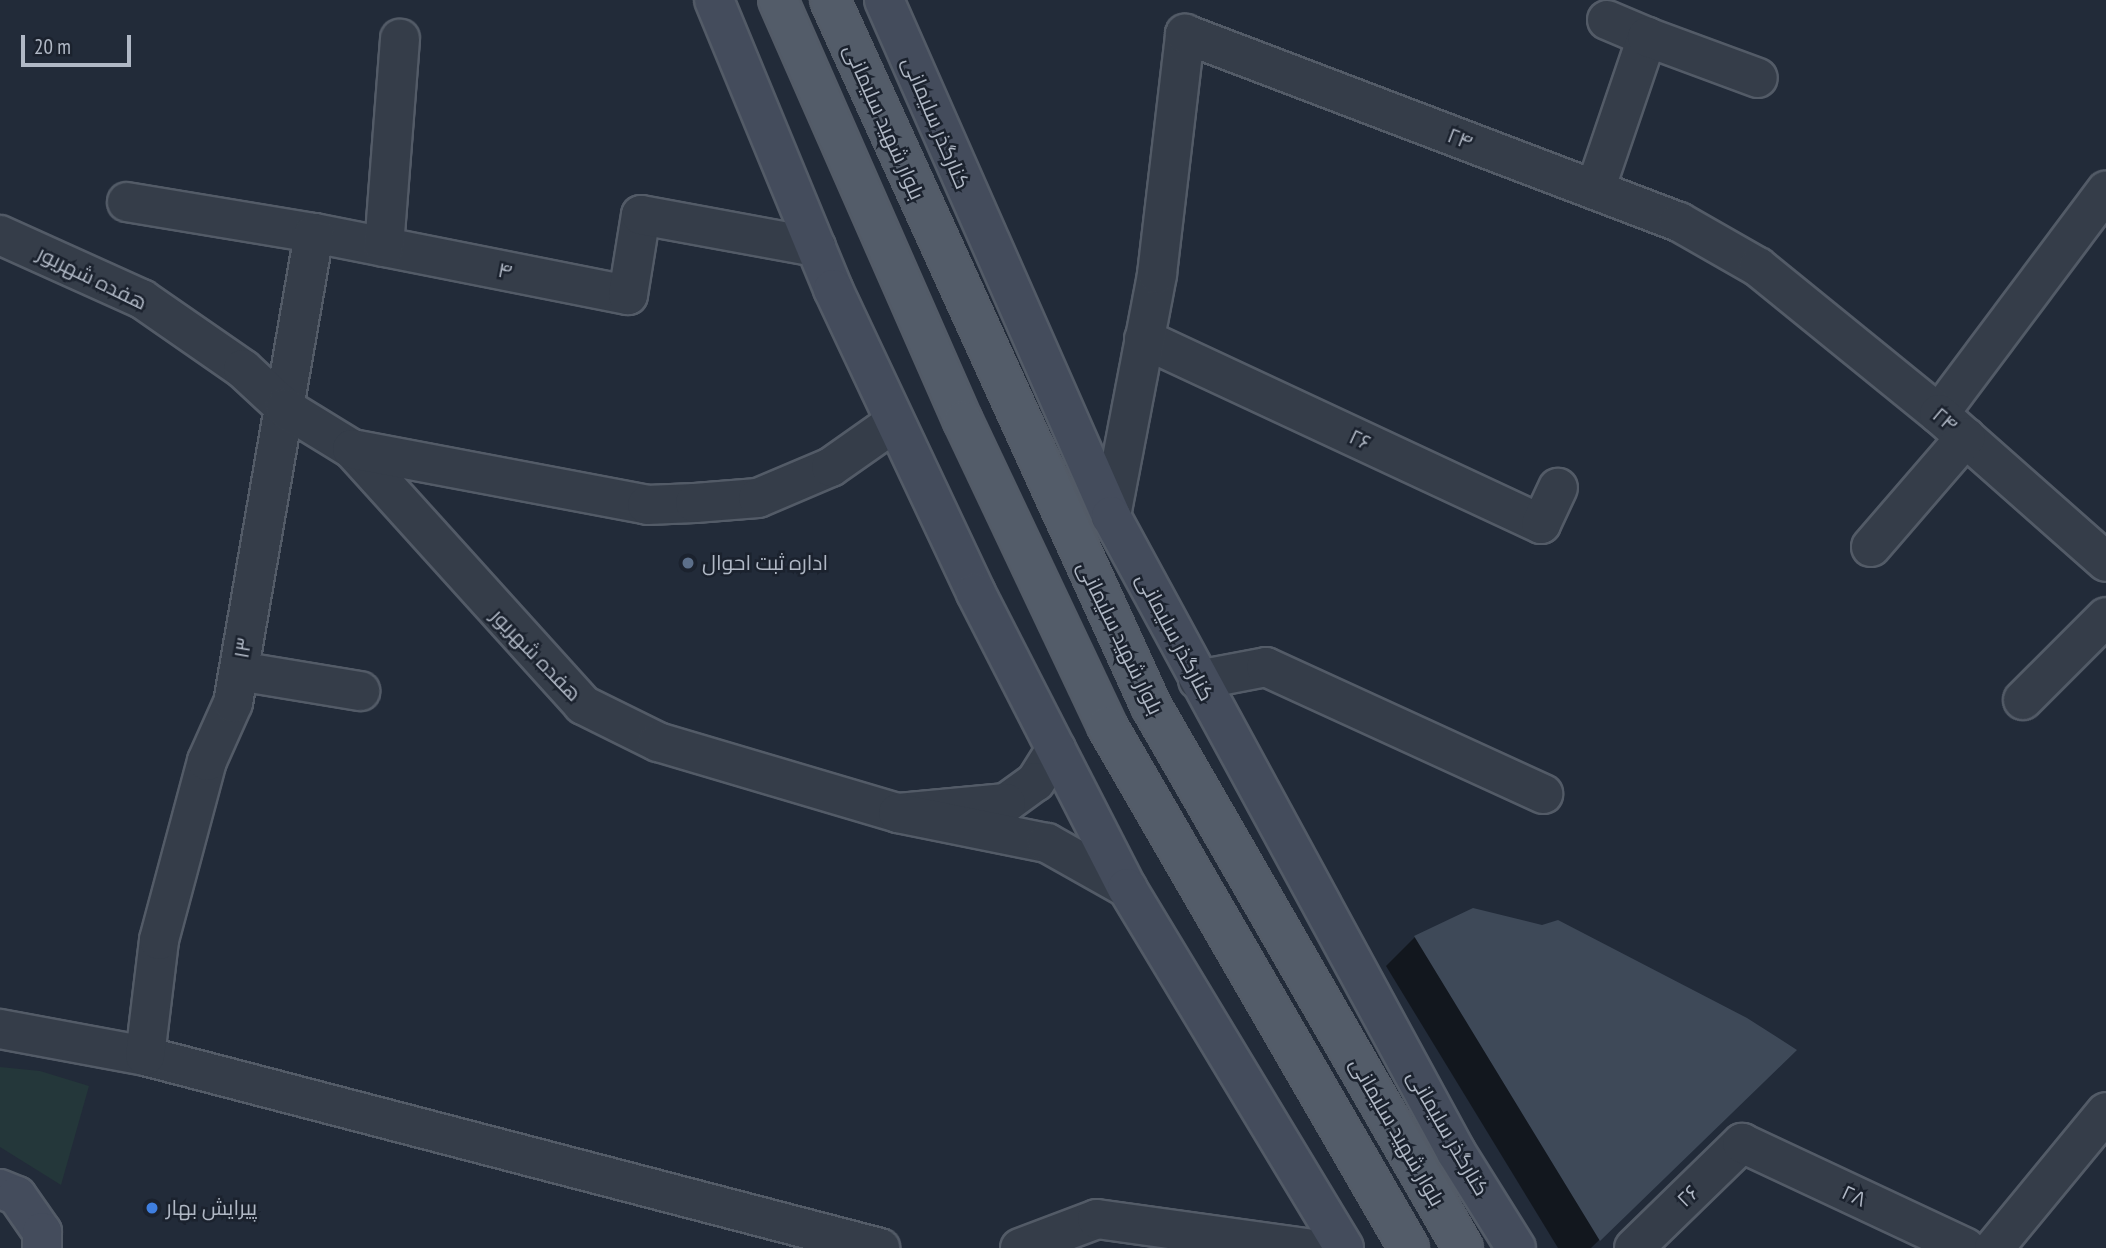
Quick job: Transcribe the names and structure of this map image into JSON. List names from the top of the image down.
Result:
{
  "streets": {
    "main road": ["بلوار شهید سلیمانی", "کنارگذر سلیمانی"],
    "street": [
      "۲۴",
      "۴",
      "هفده شهریور",
      "۲۶",
      "۱۳",
      "۲۸"
    ]
  },
  "crossings": [
    ["کنارگذر سلیمانی", "۲۴"],
    ["۲۴", "۲۶"],
    ["۴", "۱۳"],
    ["هفده شهریور", "۱۳"],
    ["۲۶", "۲۸"]
  ],
  "places": ["اداره ثبت احوال", "پیرایش بهار"],
  "scale_bar": "20 m"
}
